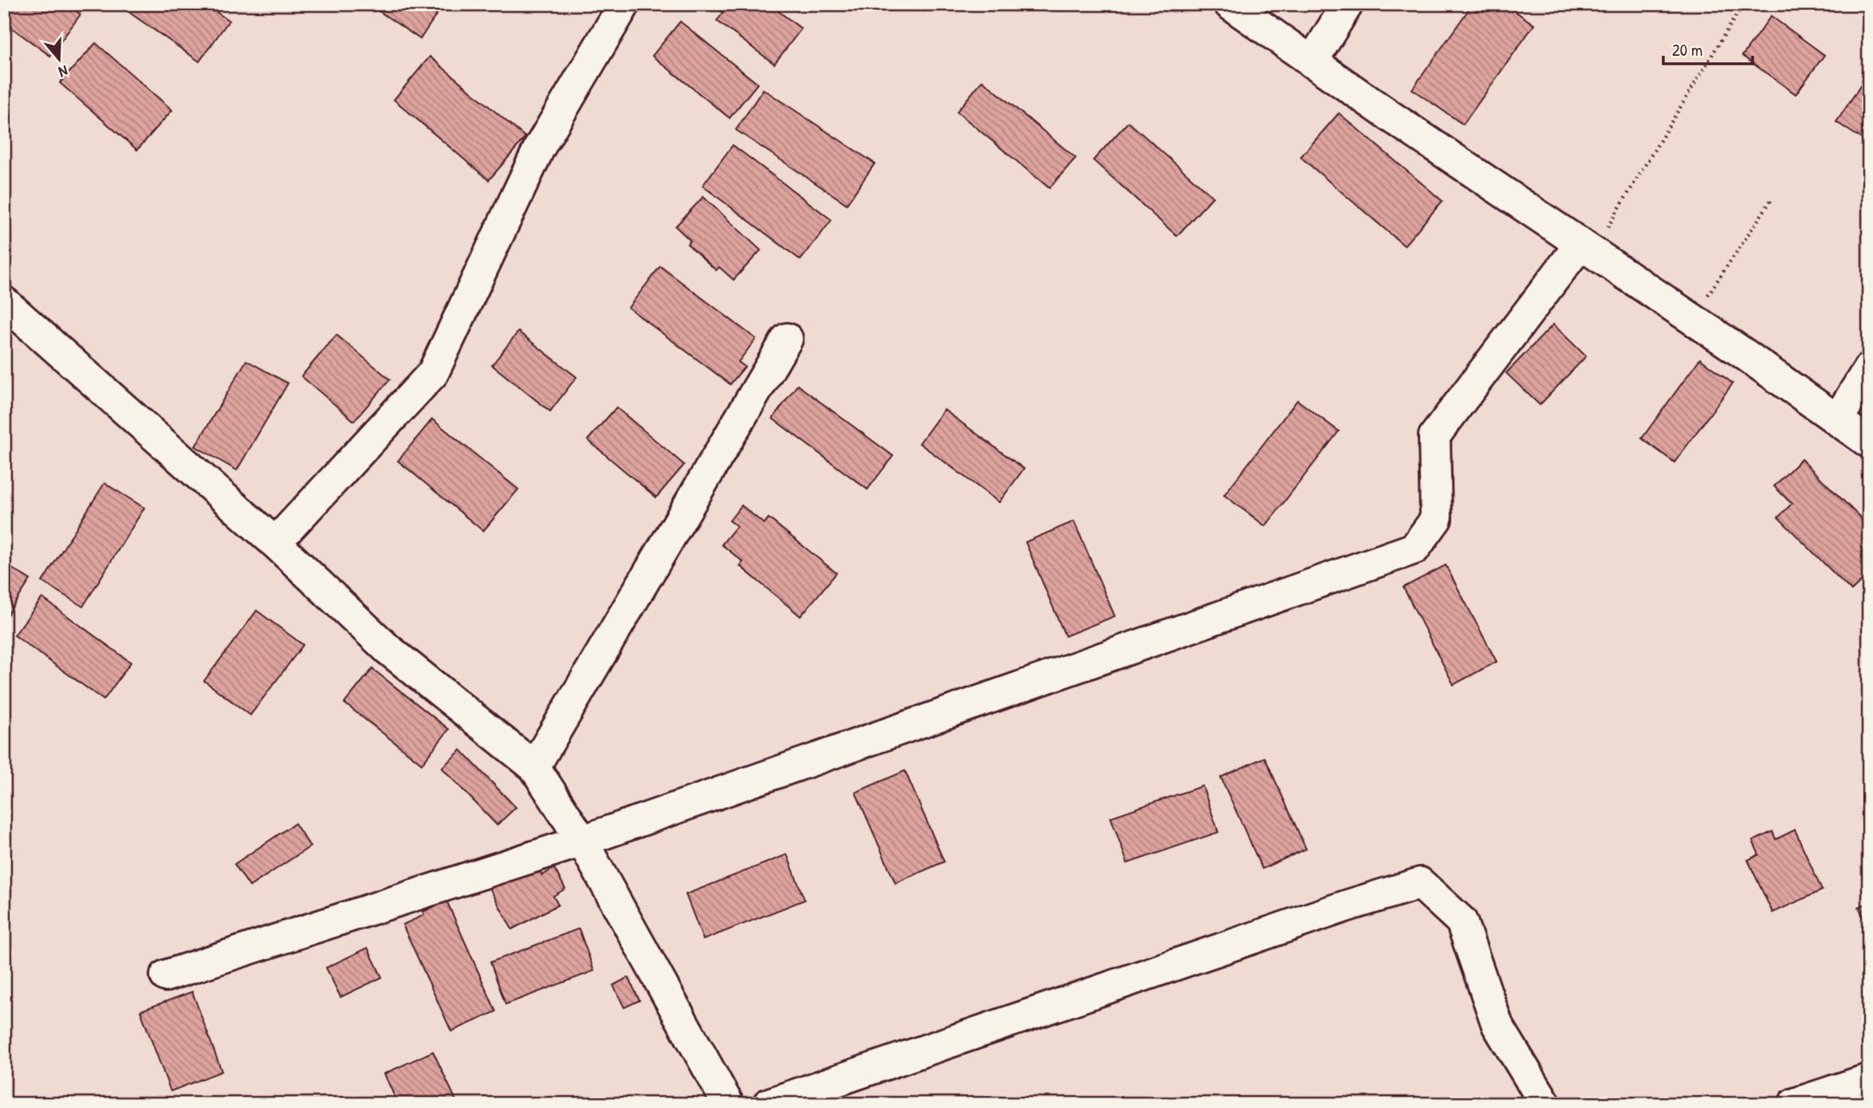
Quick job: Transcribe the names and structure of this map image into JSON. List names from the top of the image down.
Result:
{
  "scale_bar": "20 m",
  "north": "bottom"
}
